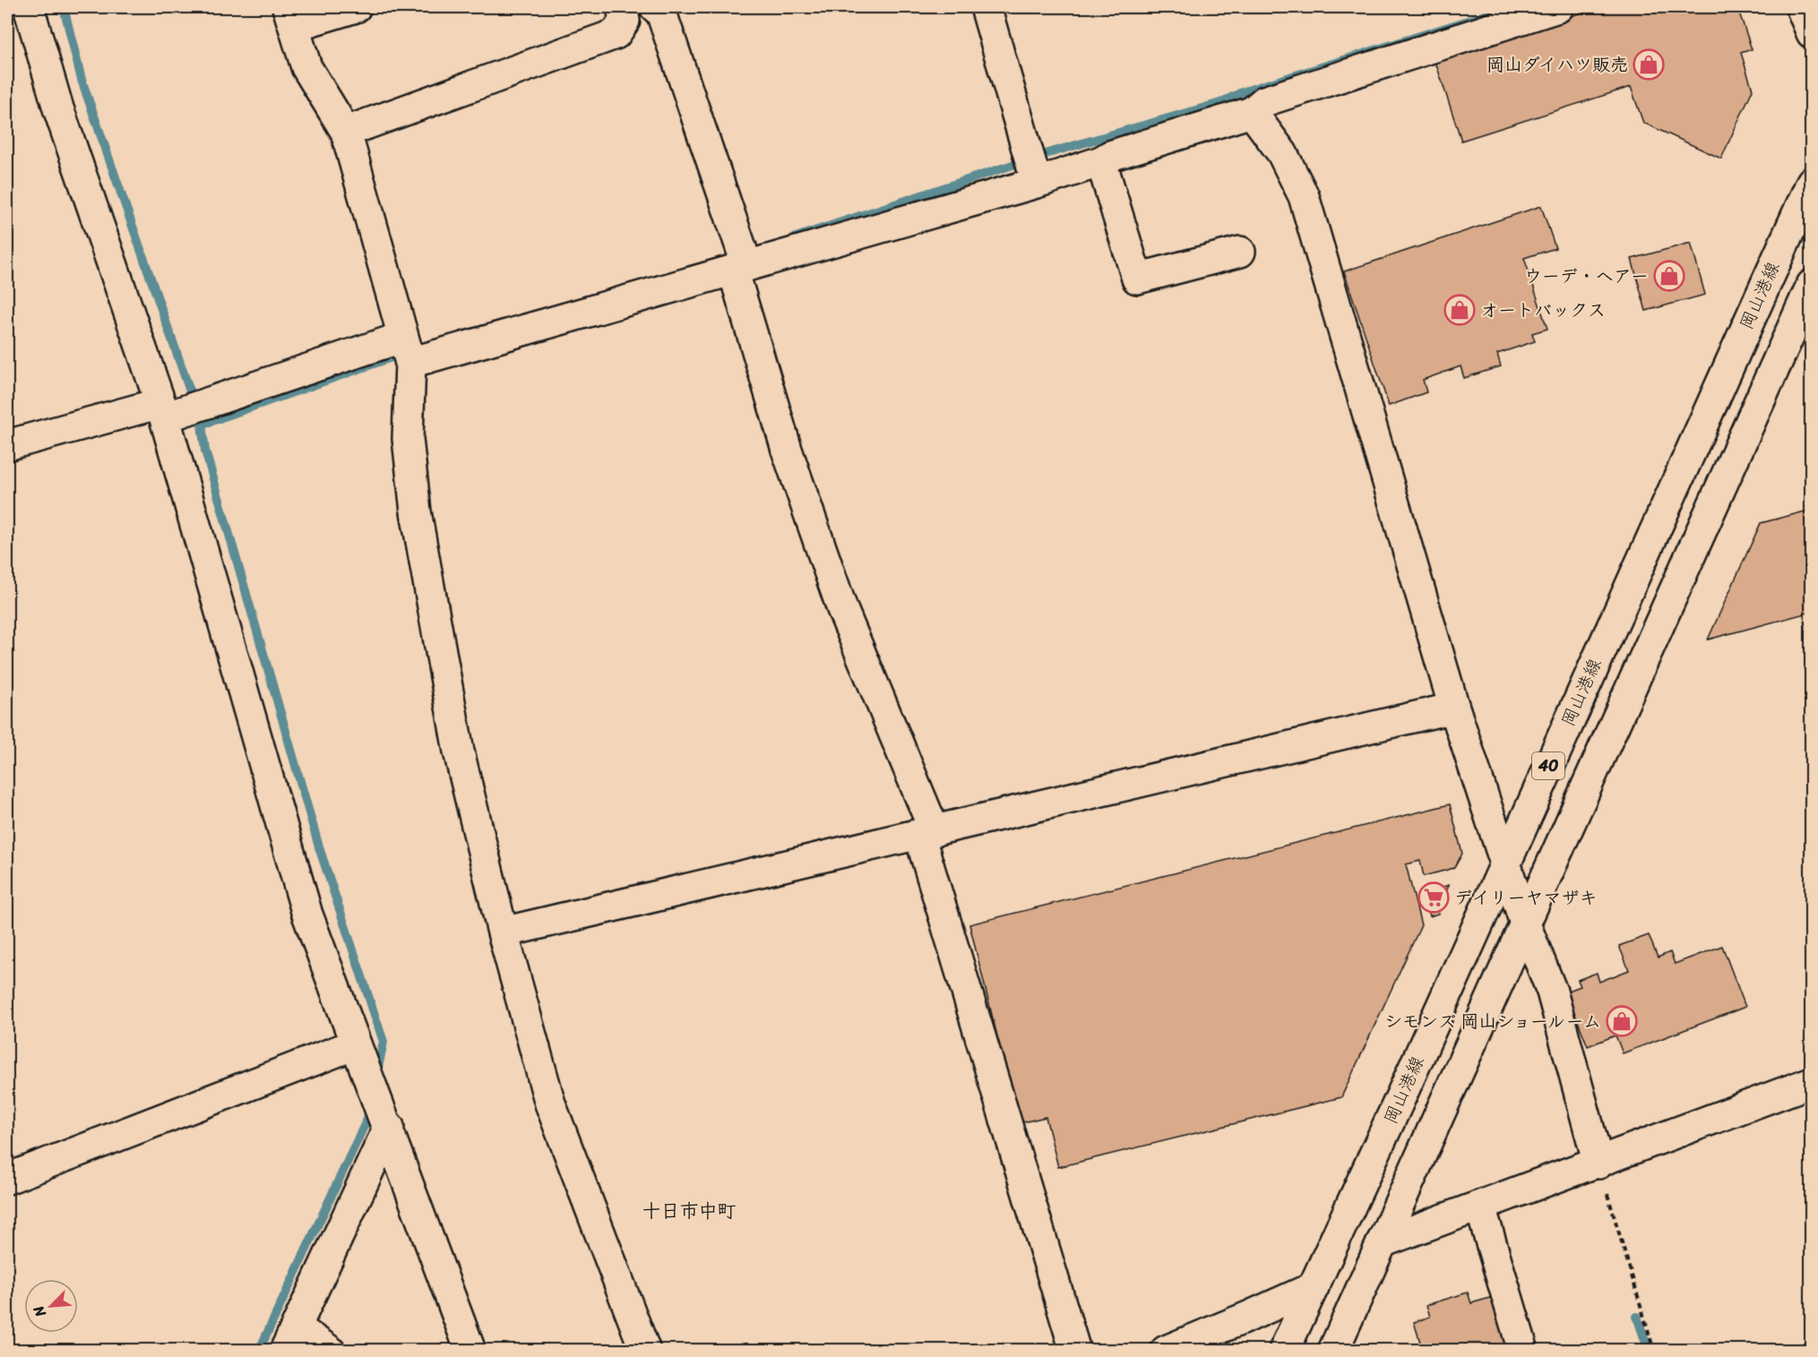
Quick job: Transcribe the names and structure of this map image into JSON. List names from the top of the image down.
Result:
{
  "streets": {
    "street": ["岡山港線", "40"]
  },
  "districts": ["十日市中町"],
  "places": {
    "shop": [
      "岡山ダイハツ販売",
      "ウーデ・ヘアー",
      "オートバックス",
      "シモンズ 岡山ショールーム"
    ],
    "supermarket": ["デイリーヤマザキ"]
  },
  "north": "bottom left"
}
